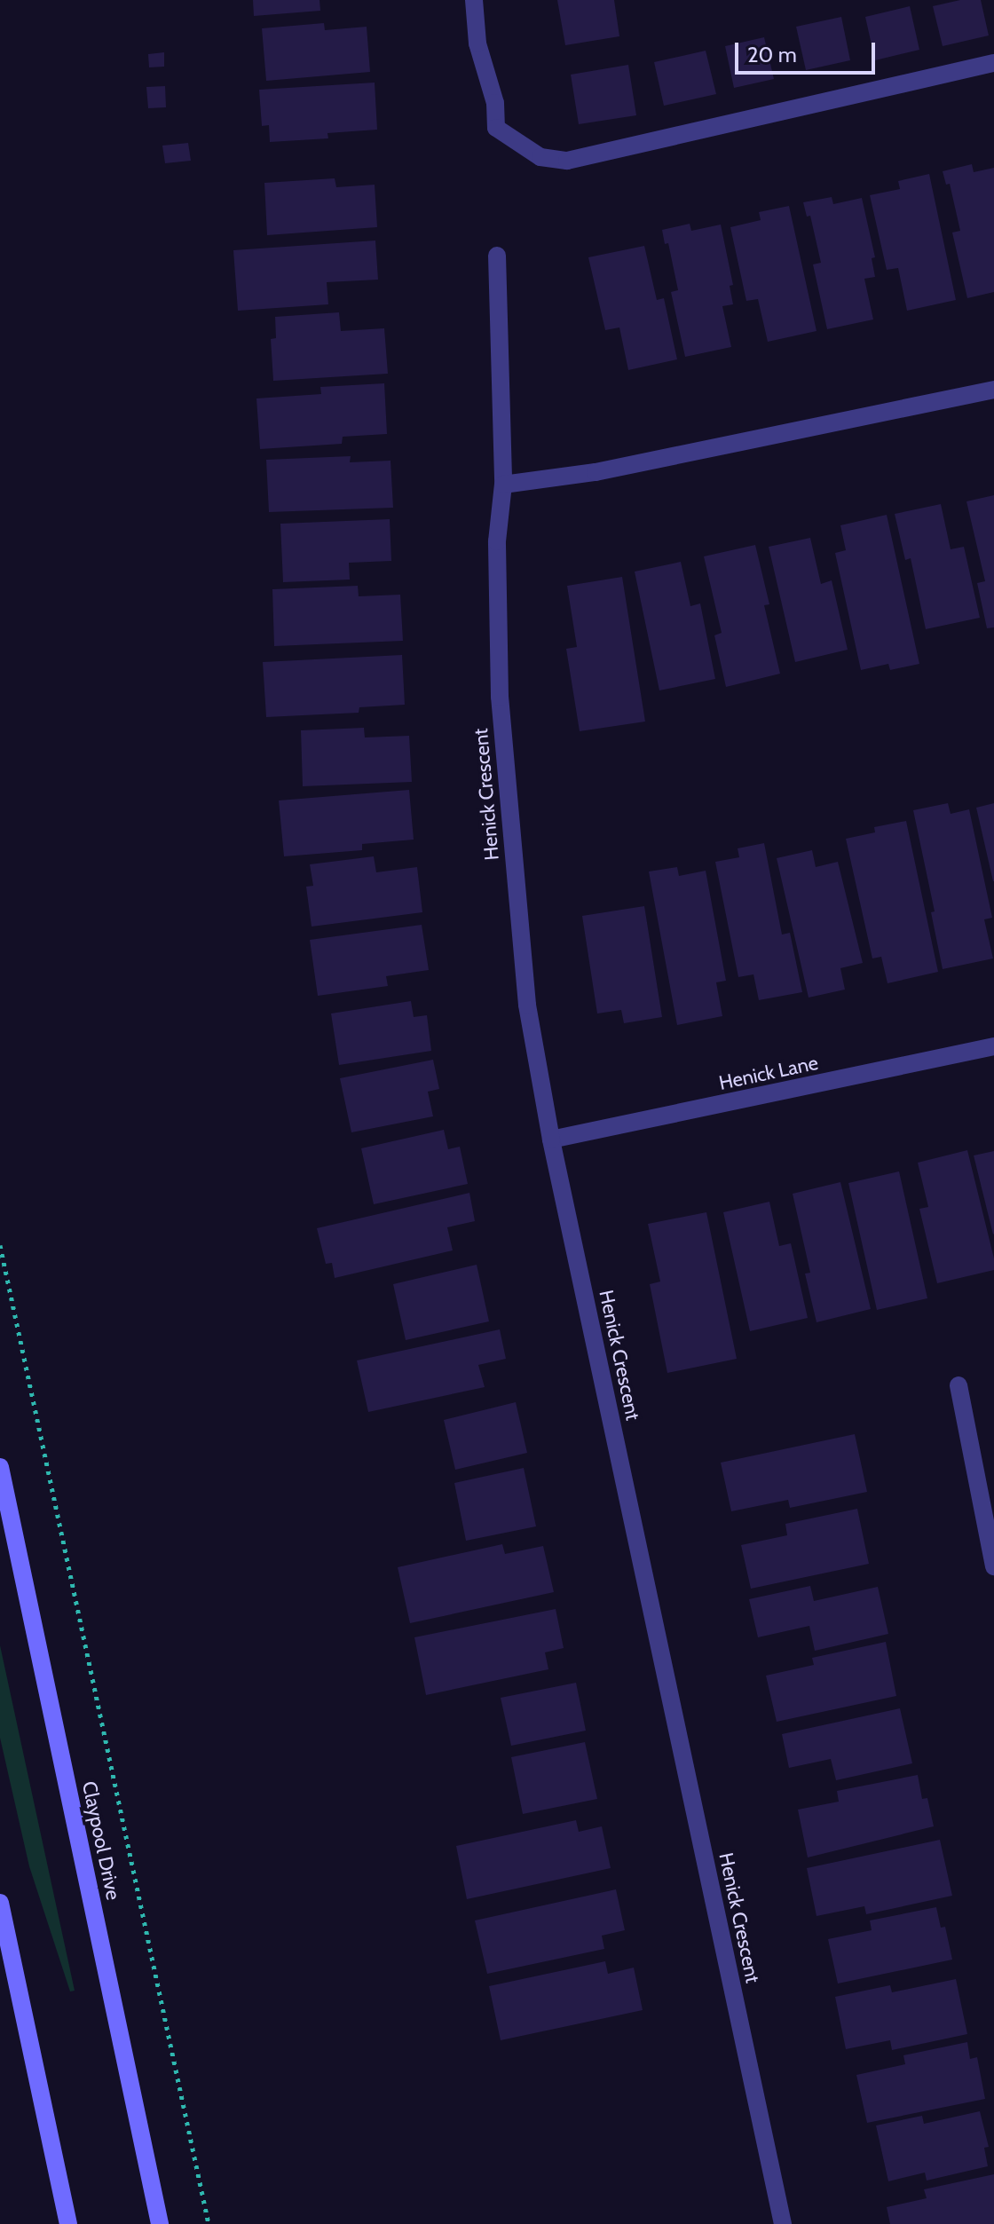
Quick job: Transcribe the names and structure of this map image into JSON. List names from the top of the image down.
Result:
{
  "streets": {
    "main road": ["Claypool Drive"],
    "street": ["Henick Crescent", "Henick Lane"]
  },
  "crossings": [
    ["Henick Crescent", "Henick Lane"]
  ],
  "scale_bar": "20 m"
}
